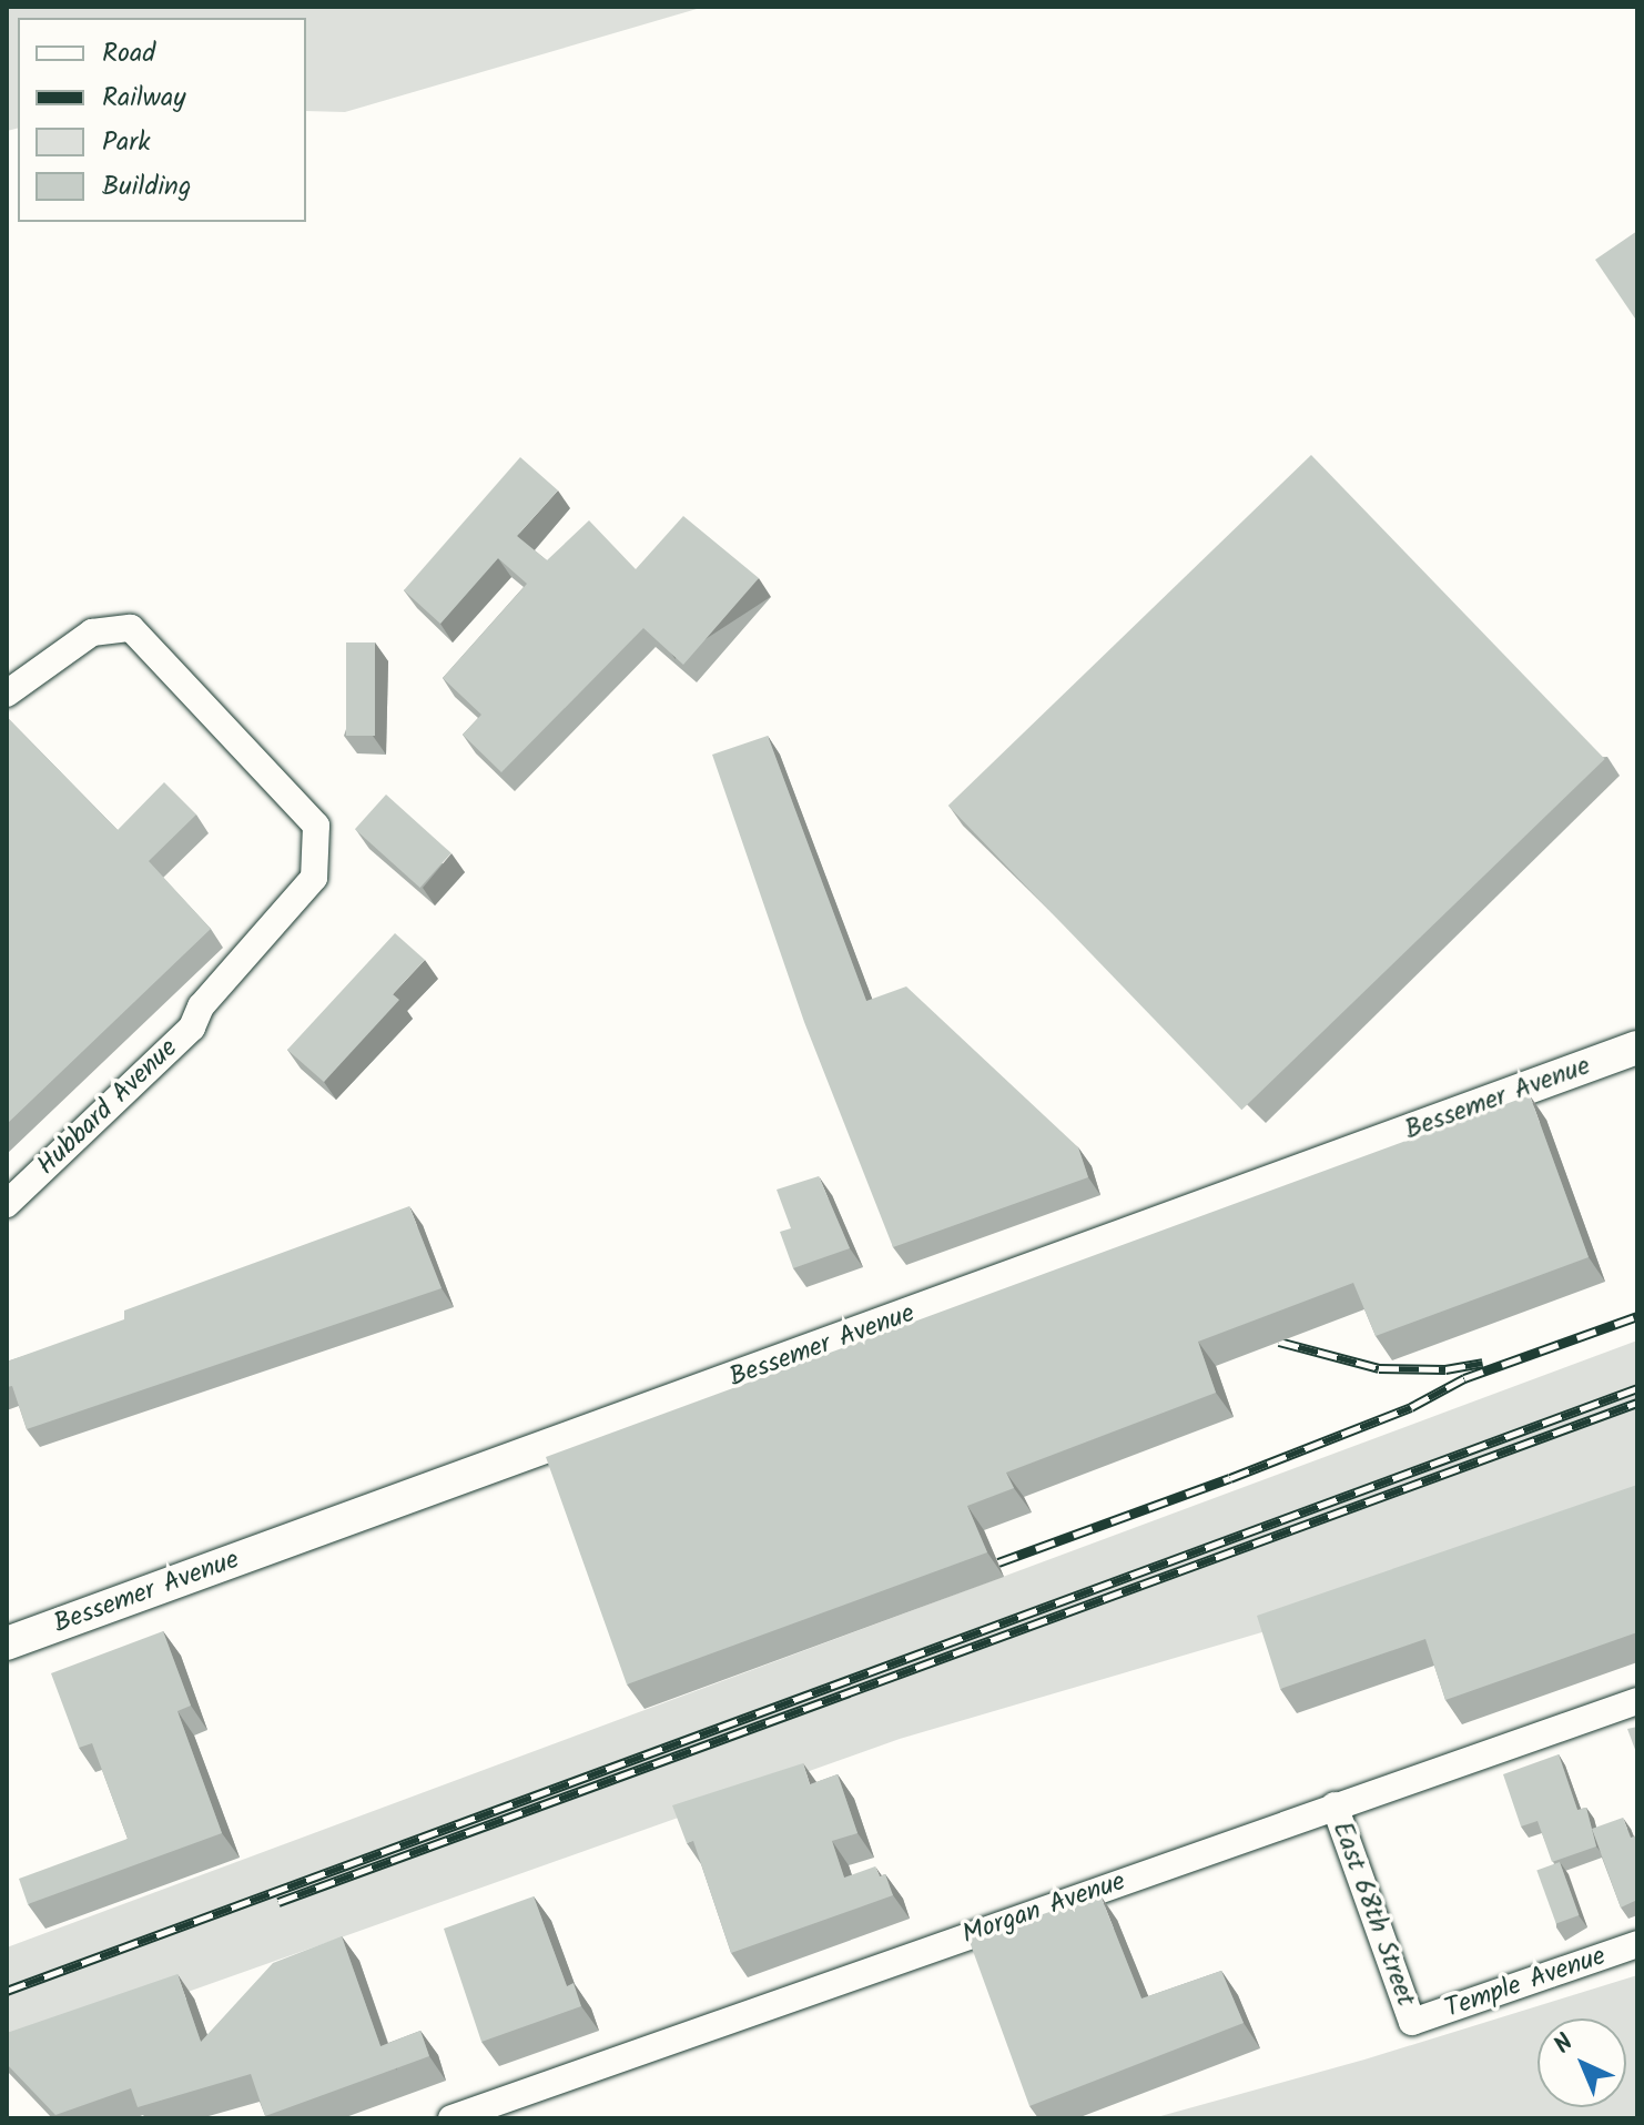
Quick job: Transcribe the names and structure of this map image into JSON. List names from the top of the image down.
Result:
{
  "streets": {
    "street": [
      "Bessemer Avenue",
      "Hubbard Avenue",
      "Morgan Avenue",
      "East 68th Street",
      "Temple Avenue"
    ]
  },
  "crossings": [
    ["Morgan Avenue", "East 68th Street"],
    ["East 68th Street", "Temple Avenue"]
  ],
  "legend": [
    "Road",
    "Railway",
    "Park",
    "Building"
  ],
  "north": "top left"
}
